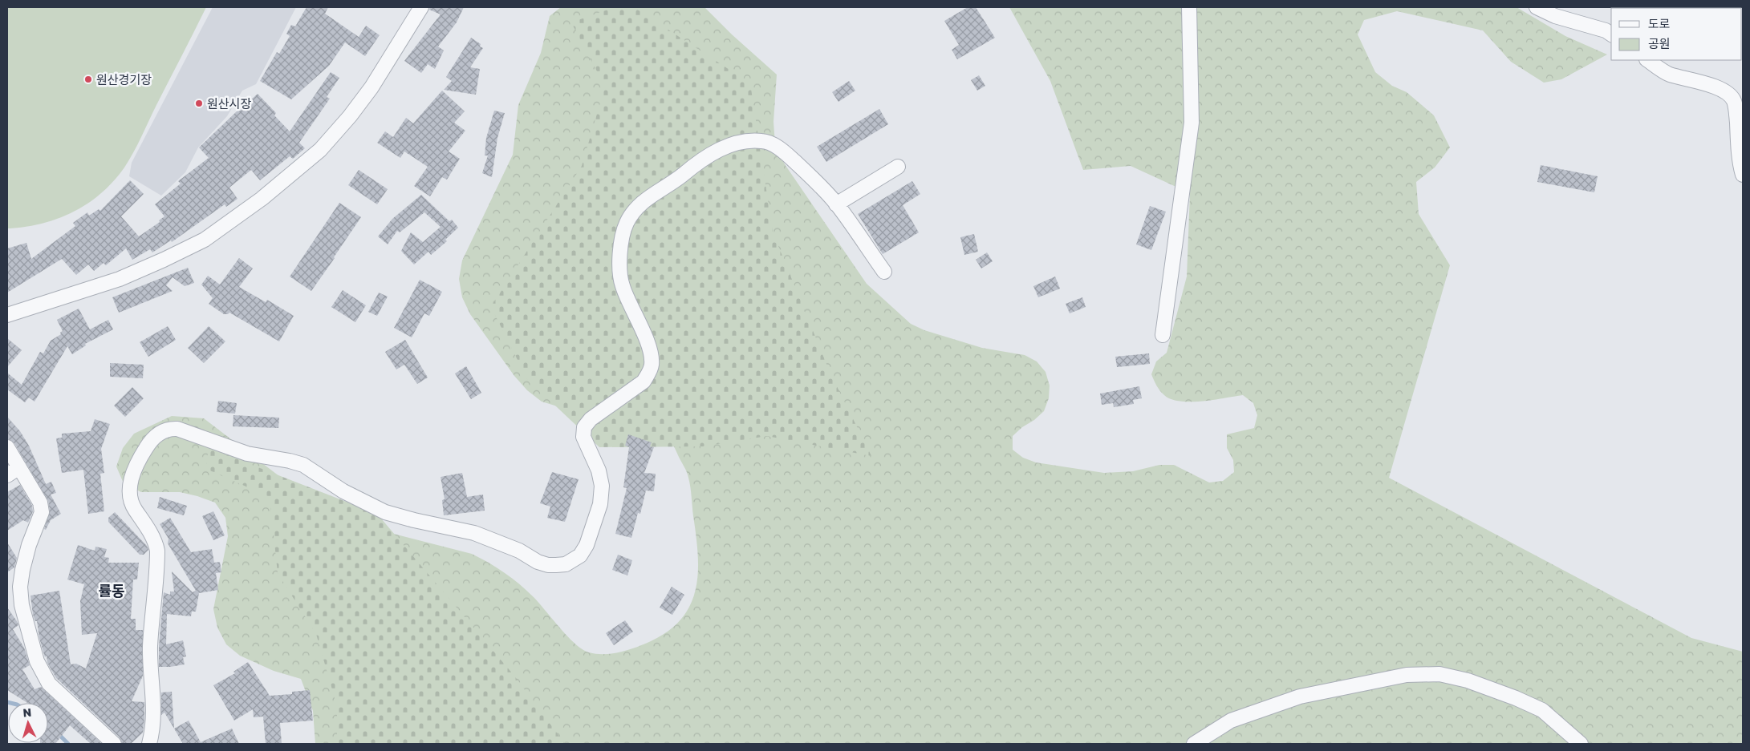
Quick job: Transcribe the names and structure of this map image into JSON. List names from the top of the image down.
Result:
{
  "districts": ["률동"],
  "places": ["원산경기장", "원산시장"],
  "legend": ["도로", "공원"],
  "north": "top"
}
